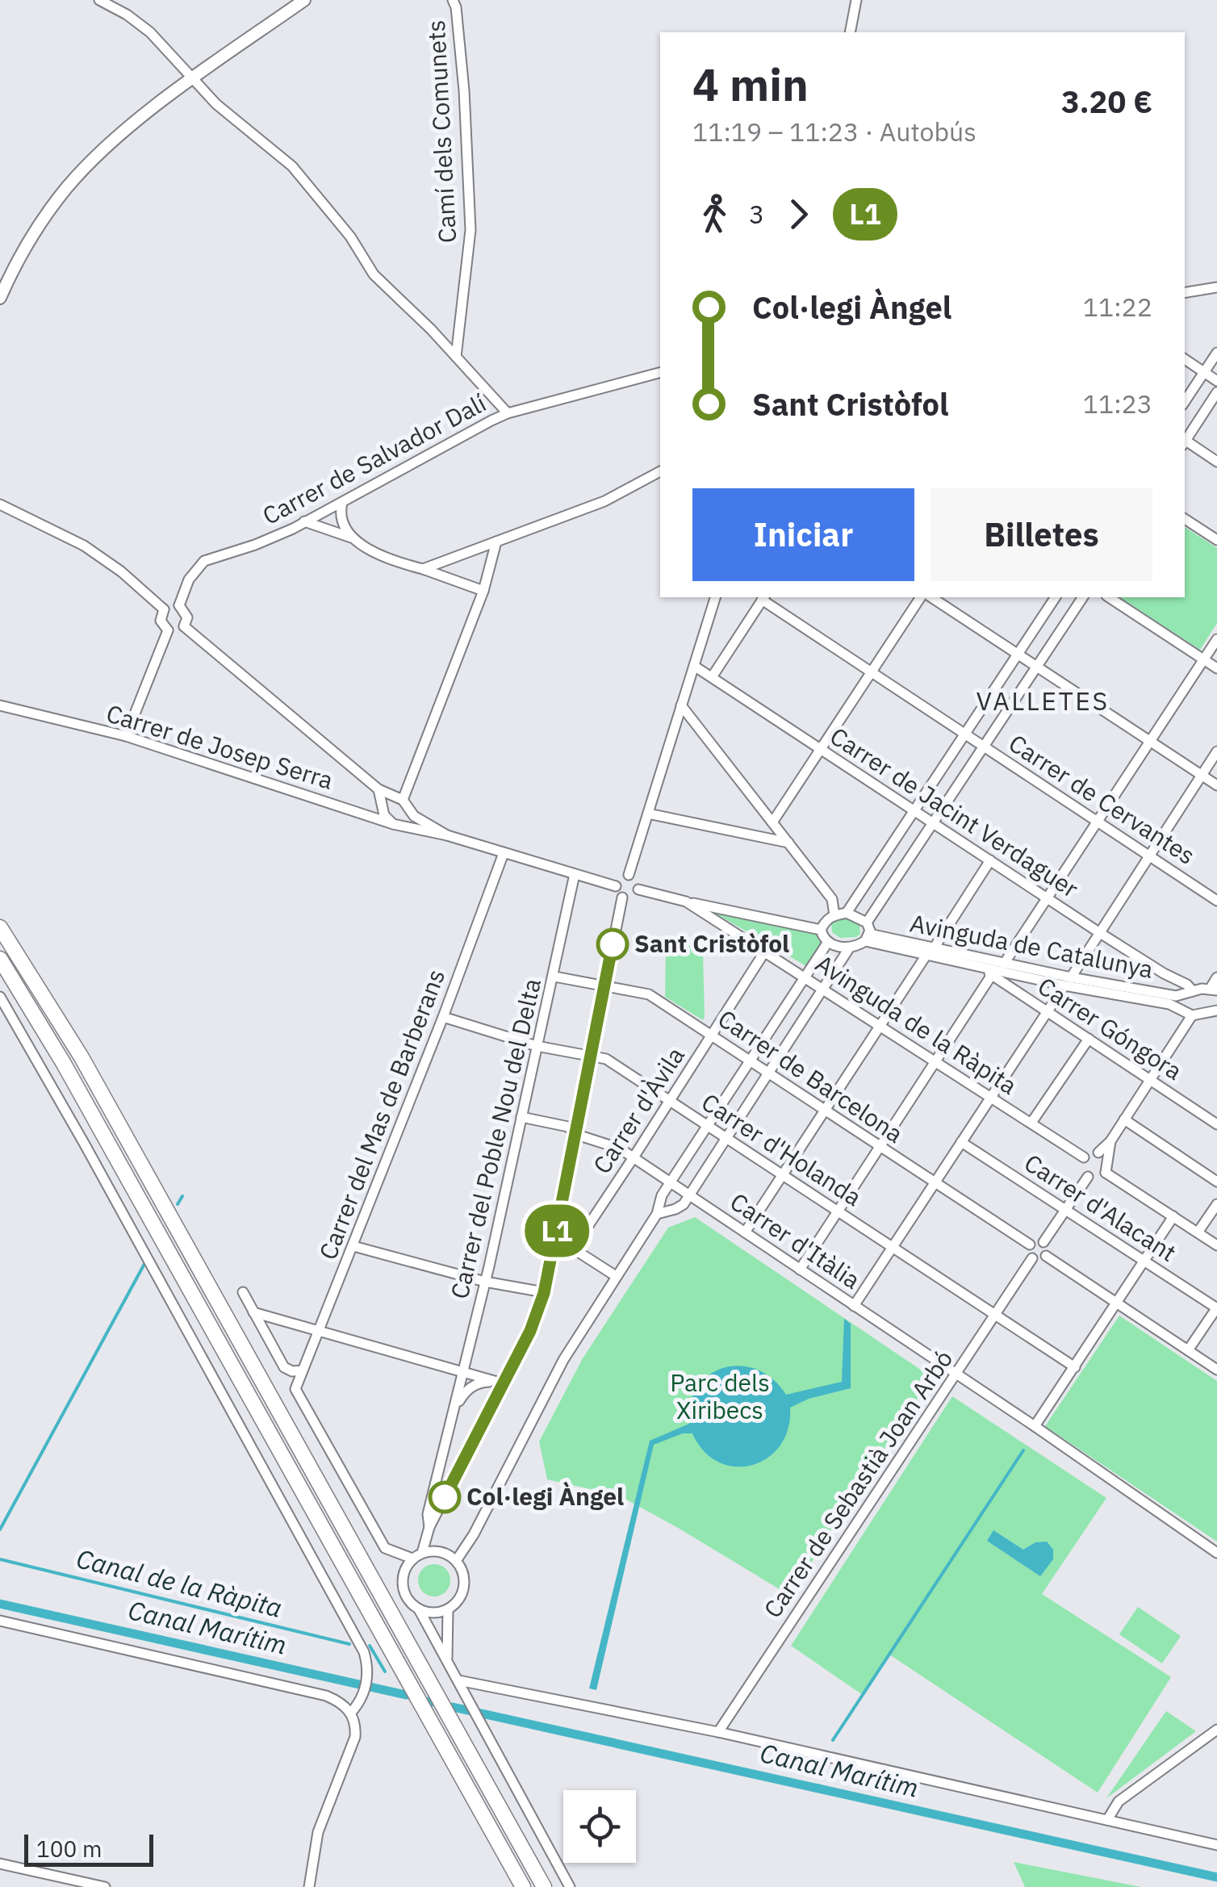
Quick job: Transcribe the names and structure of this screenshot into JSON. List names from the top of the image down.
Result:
{
  "streets": {
    "street": [
      "Camí dels Comunets",
      "Carrer de Salvador Dalí",
      "Carrer de Josep Serra",
      "Carrer de Cervantes",
      "Carrer de Jacint Verdaguer",
      "Avinguda de Catalunya",
      "Avinguda de la Ràpita",
      "Carrer Góngora",
      "Carrer de Barcelona",
      "Carrer d'Àvila",
      "Carrer del Mas de Barberans",
      "Carrer del Poble Nou del Delta",
      "Carrer d'Holanda",
      "Carrer d'Alacant",
      "Carrer d'Itàlia",
      "Carrer de Sebastià Joan Arbó"
    ]
  },
  "crossings": [
    ["Carrer de Jacint Verdaguer", "Avinguda de Catalunya"],
    ["Avinguda de Catalunya", "Carrer Góngora"],
    ["Avinguda de la Ràpita", "Carrer d'Àvila"],
    ["Carrer de Barcelona", "Carrer d'Àvila"],
    ["Carrer de Barcelona", "Carrer del Poble Nou del Delta"],
    ["Carrer de Barcelona", "Carrer de Sebastià Joan Arbó"],
    ["Carrer d'Àvila", "Carrer d'Holanda"],
    ["Carrer d'Àvila", "Carrer d'Itàlia"],
    ["Carrer del Mas de Barberans", "Carrer d'Holanda"],
    ["Carrer del Poble Nou del Delta", "Carrer d'Holanda"],
    ["Carrer del Poble Nou del Delta", "Carrer d'Itàlia"],
    ["Carrer d'Holanda", "Carrer de Sebastià Joan Arbó"],
    ["Carrer d'Itàlia", "Carrer de Sebastià Joan Arbó"]
  ],
  "districts": ["VALLETES"],
  "water": ["Canal de la Ràpita", "Canal Marítim"],
  "parks": ["Parc dels Xiribecs"],
  "places": ["Sant Cristòfol", "Col·legi Àngel"],
  "lines": ["bus line L1"],
  "scale_bar": "100 m",
  "page": {
    "on_map": "L1",
    "heading": ["4 min", "11:19 – 11:23 · Autobús", "3.20 €"],
    "legs": ["3", "L1"],
    "list": [
      {
        "name": "Col·legi Àngel",
        "value": "11:22"
      },
      {
        "name": "Sant Cristòfol",
        "value": "11:23"
      }
    ],
    "buttons": ["Iniciar", "Billetes"],
    "scale": "100 m"
  }
}
